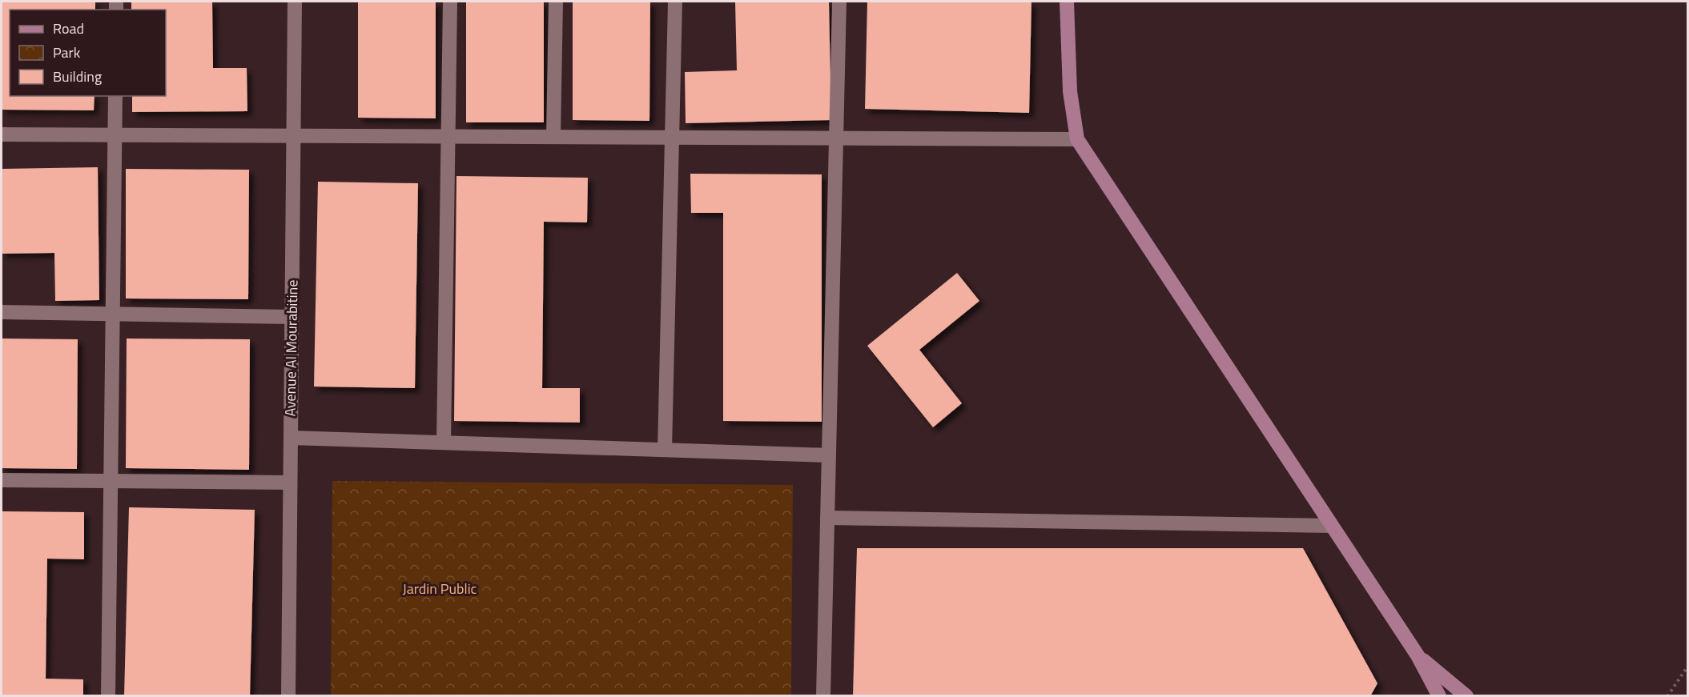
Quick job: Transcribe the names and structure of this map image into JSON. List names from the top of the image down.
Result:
{
  "streets": {
    "street": ["Avenue Al Mourabitine"]
  },
  "parks": ["Jardin Public"],
  "legend": ["Road", "Park", "Building"]
}
